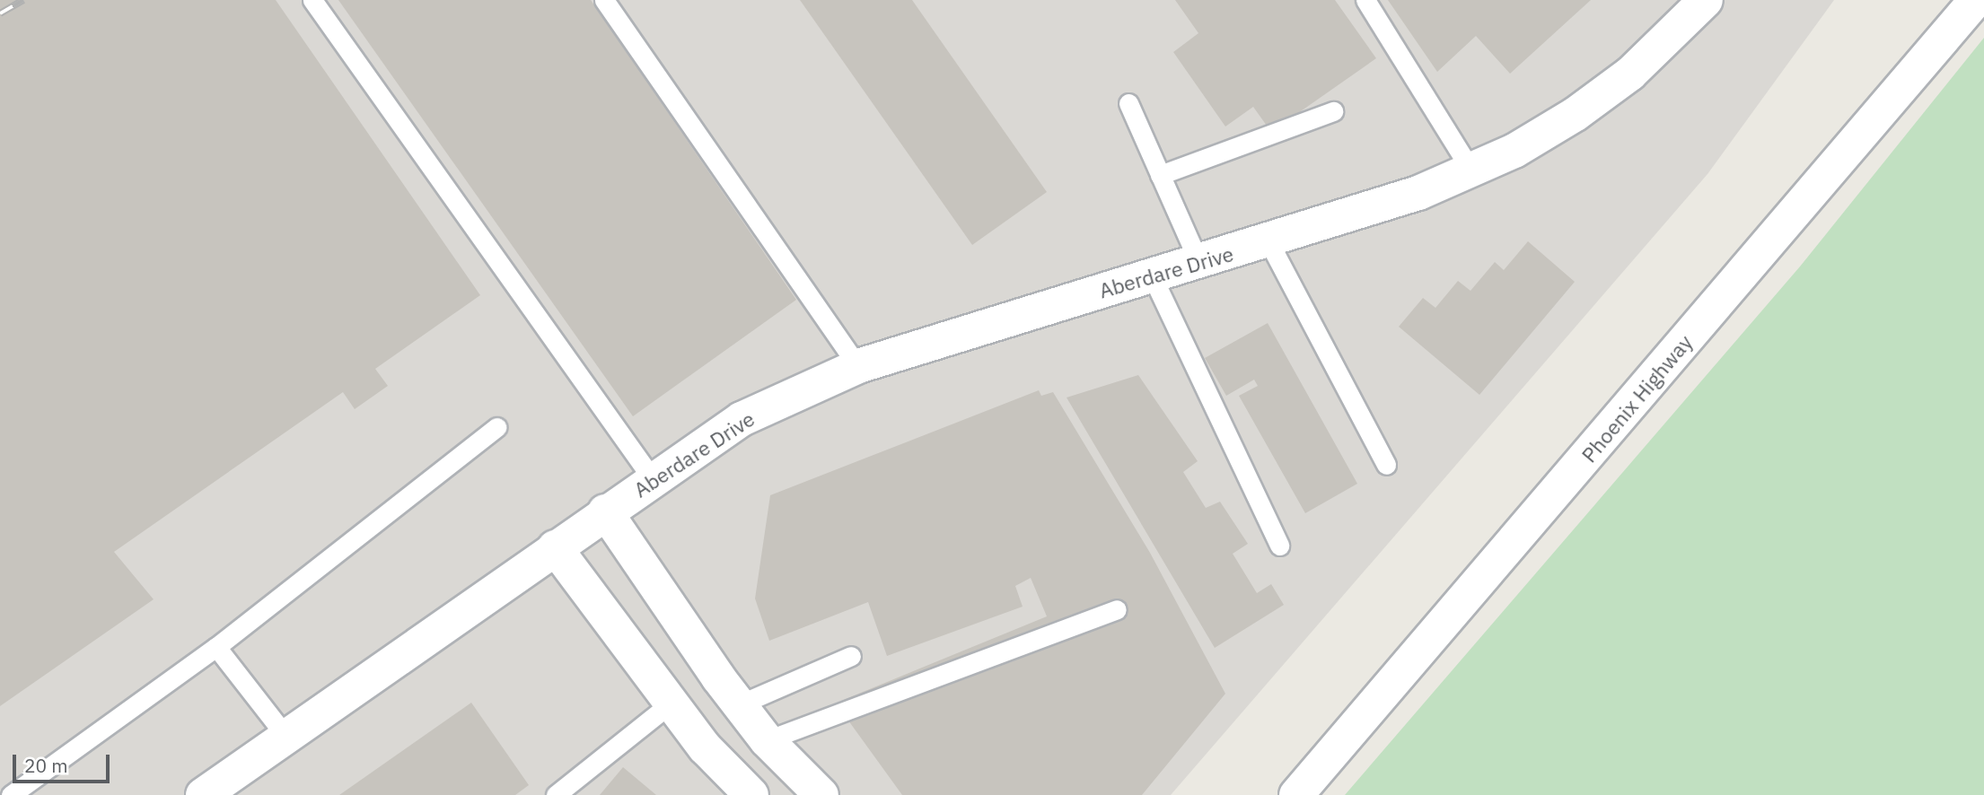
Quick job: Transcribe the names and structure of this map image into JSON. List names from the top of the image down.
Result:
{
  "streets": {
    "street": ["Aberdare Drive", "Phoenix Highway"]
  },
  "scale_bar": "20 m"
}
